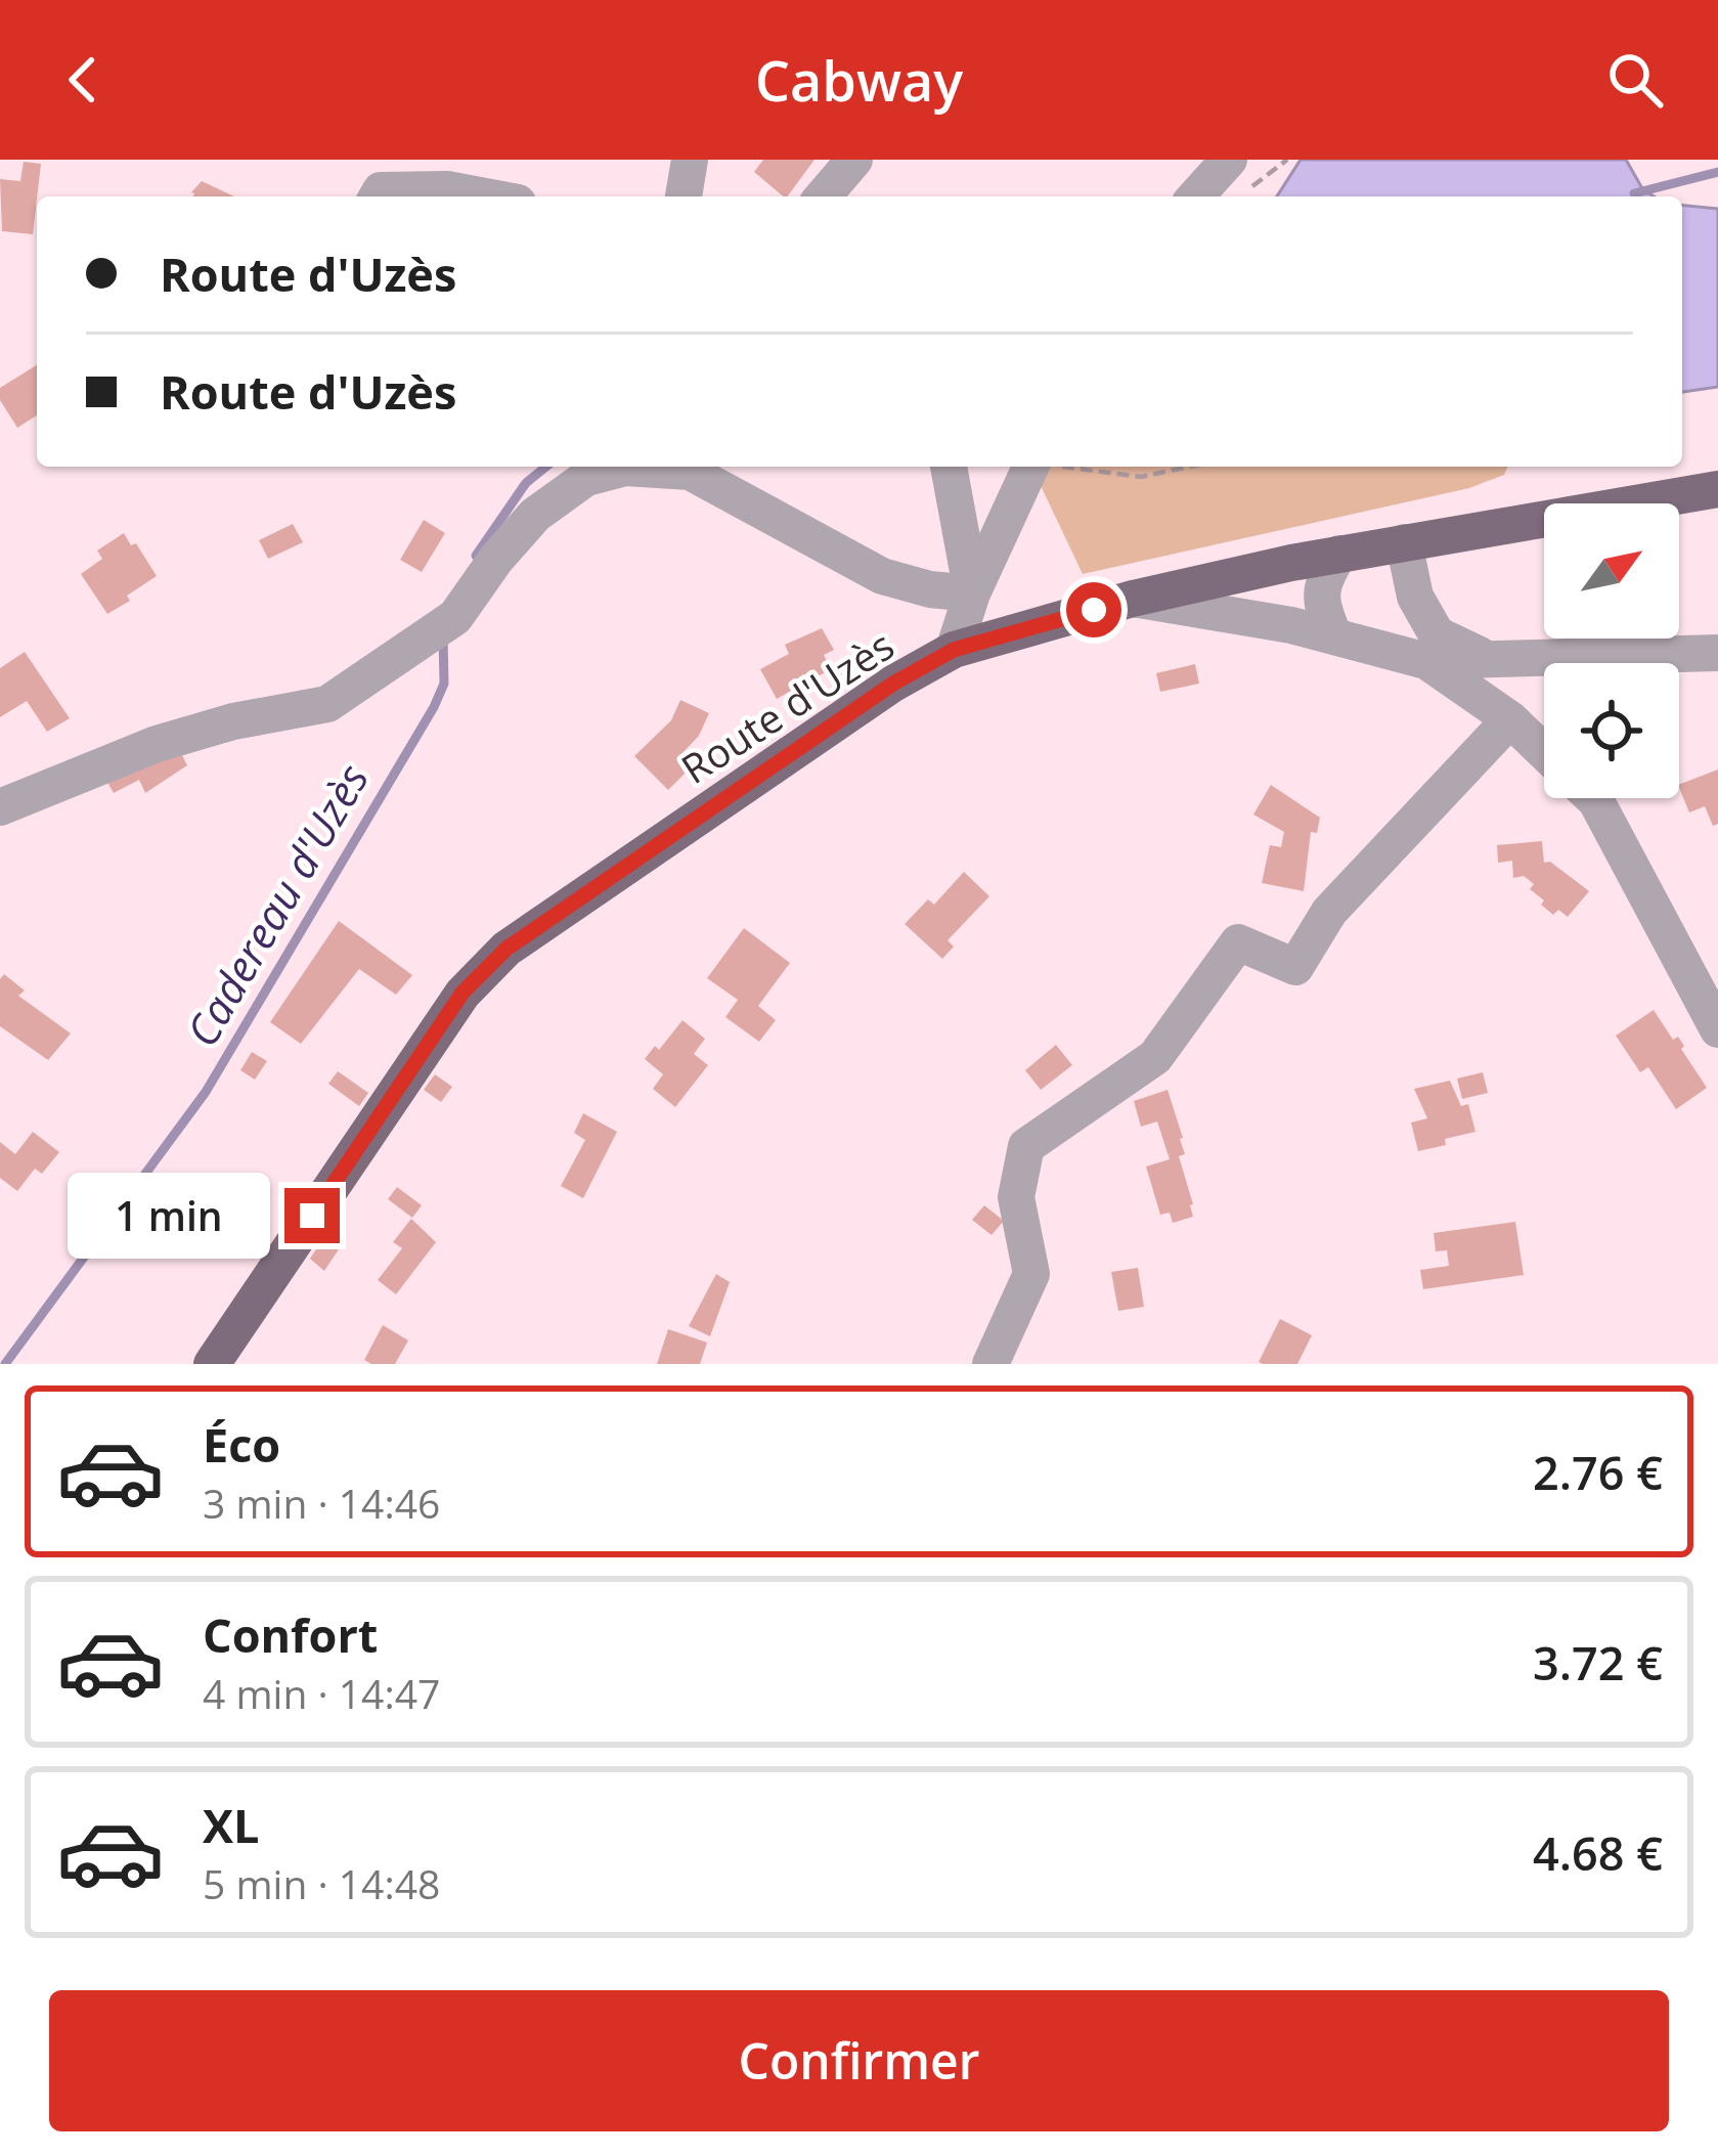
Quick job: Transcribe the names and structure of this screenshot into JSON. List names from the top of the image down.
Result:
{
  "streets": {
    "main road": ["Route d'Uzès"]
  },
  "water": ["Cadereau d'Uzès"],
  "north": "top right",
  "page": {
    "header": "Cabway",
    "banner": ["Route d'Uzès", "Route d'Uzès"],
    "bubble": "1 min",
    "list": [
      {
        "name": "Éco",
        "note": "3 min · 14:46",
        "value": "2.76 €"
      },
      {
        "name": "Confort",
        "note": "4 min · 14:47",
        "value": "3.72 €"
      },
      {
        "name": "XL",
        "note": "5 min · 14:48",
        "value": "4.68 €"
      }
    ],
    "buttons": "Confirmer"
  }
}
